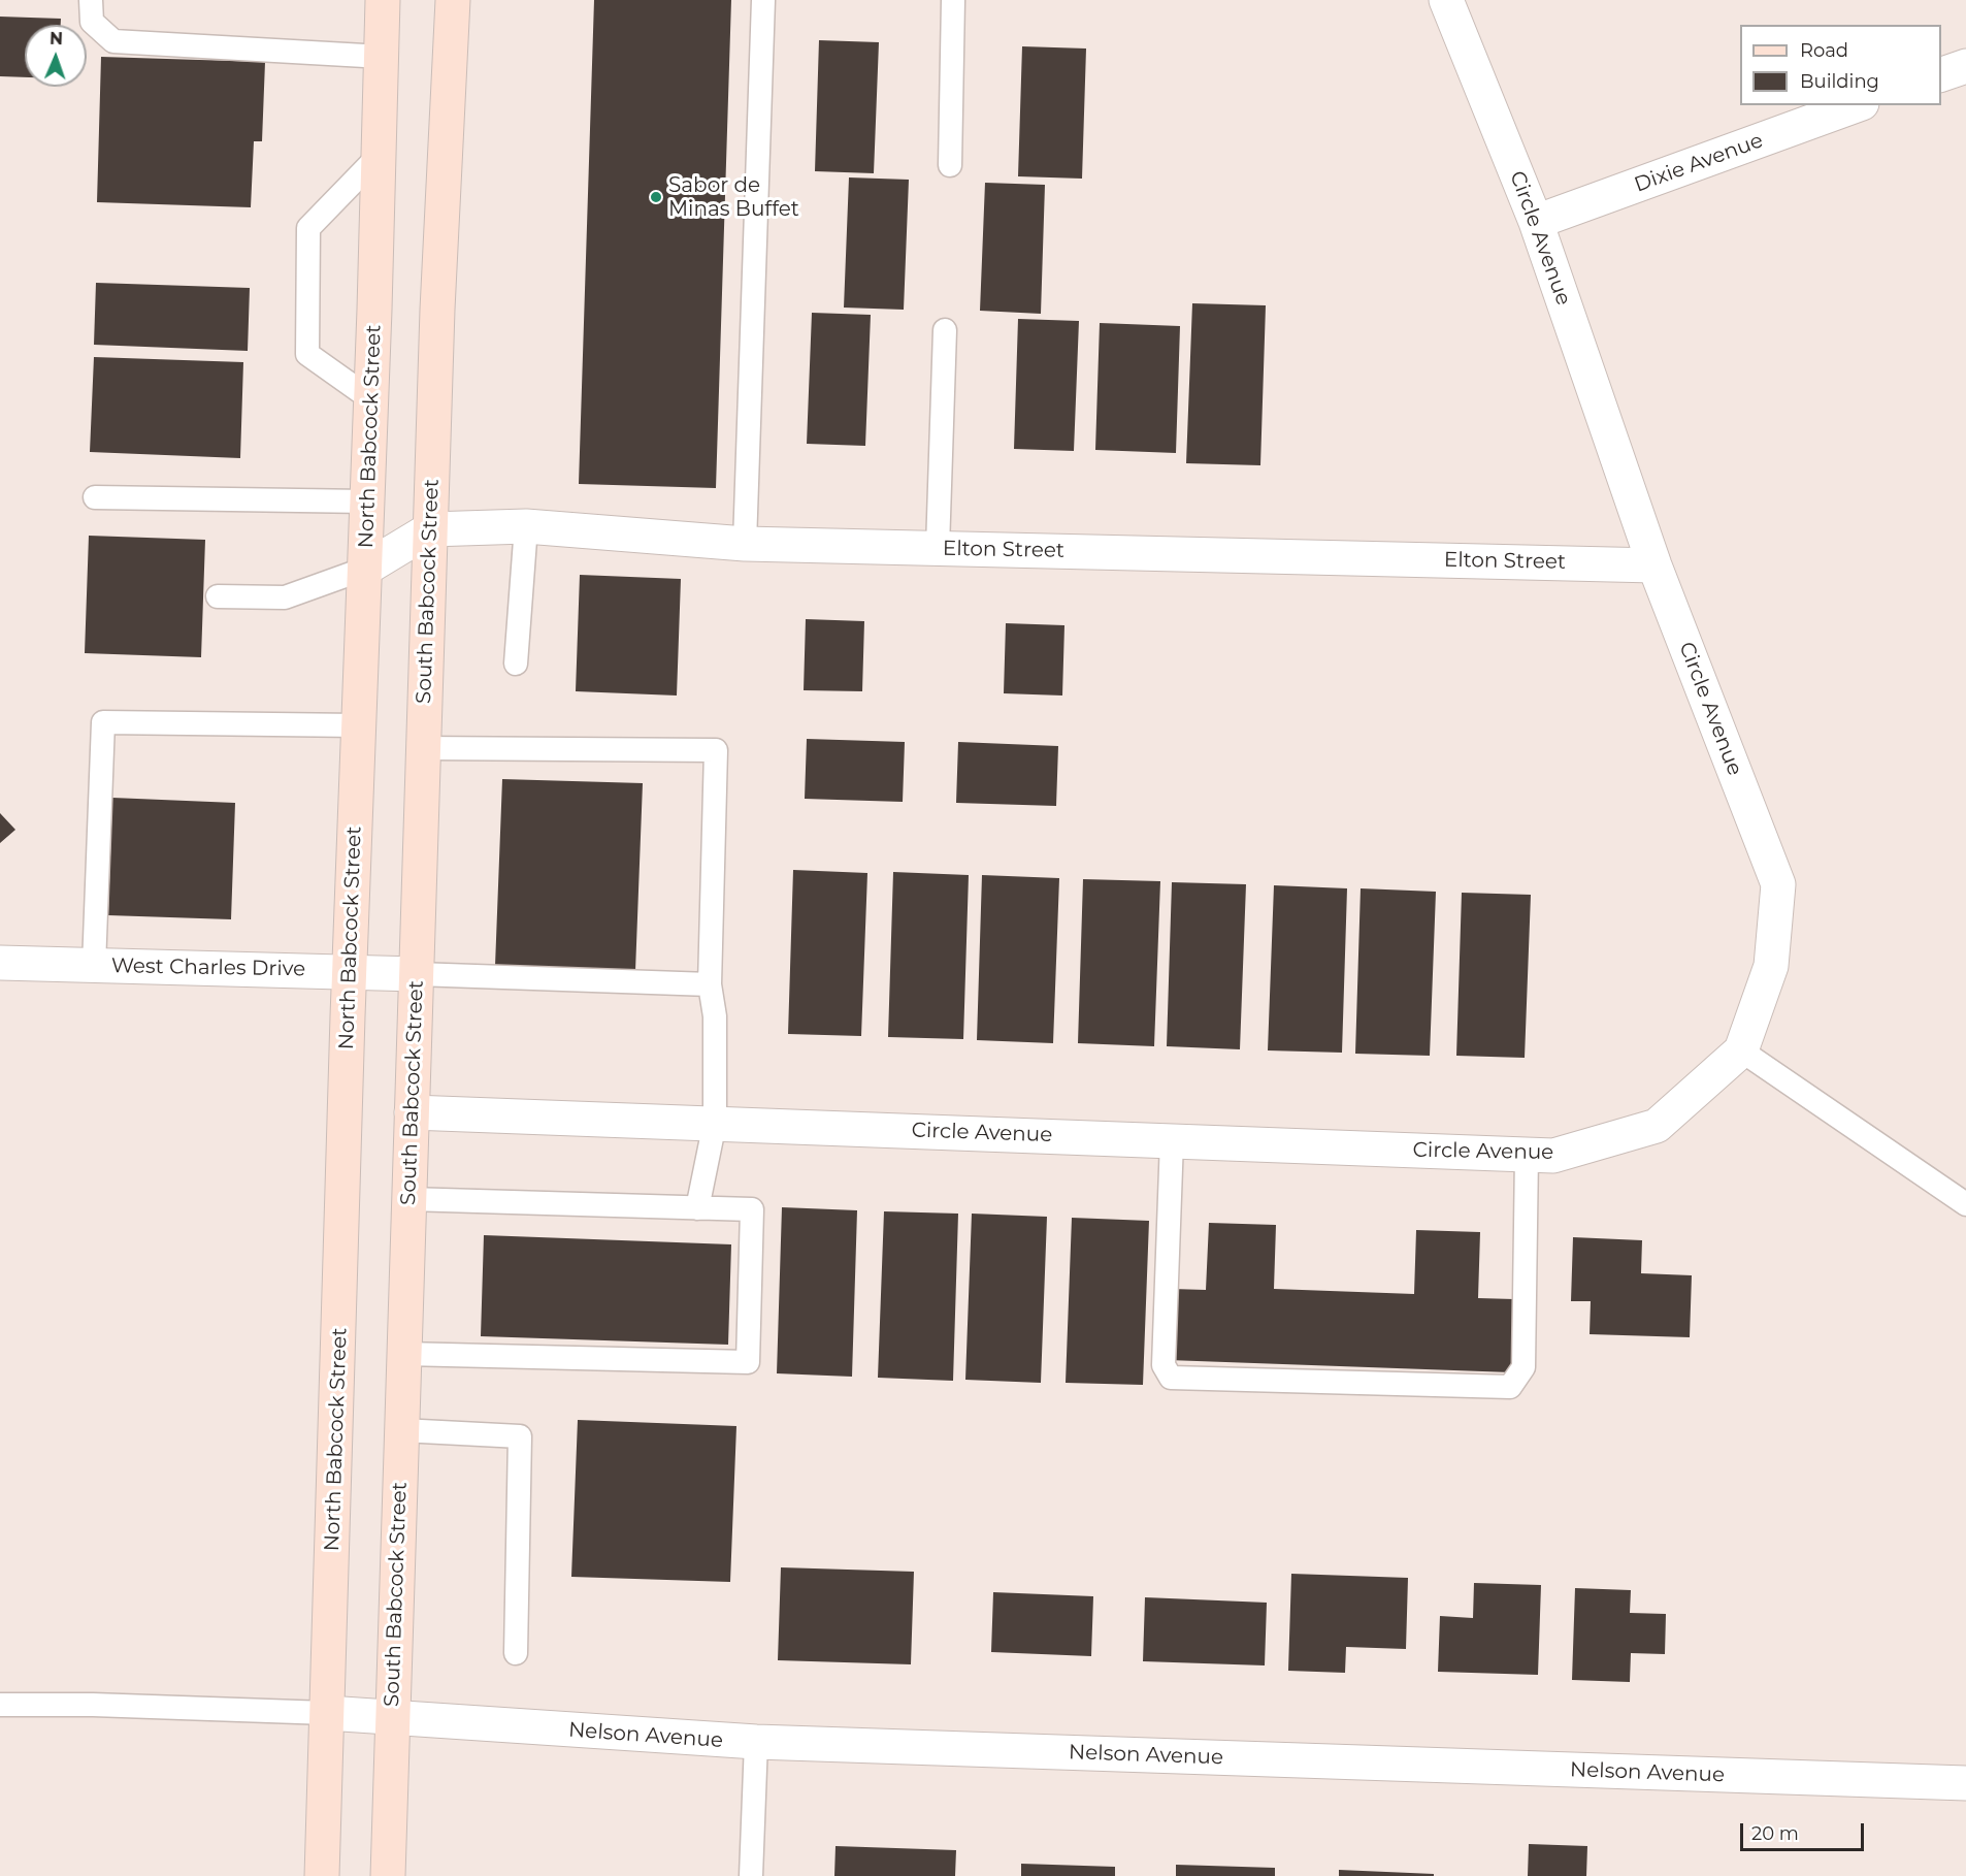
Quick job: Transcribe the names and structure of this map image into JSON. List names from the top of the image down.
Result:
{
  "streets": {
    "main road": ["North Babcock Street", "South Babcock Street"],
    "street": [
      "Dixie Avenue",
      "Circle Avenue",
      "Elton Street",
      "West Charles Drive",
      "Nelson Avenue"
    ]
  },
  "crossings": [
    ["Dixie Avenue", "Circle Avenue"],
    ["Circle Avenue", "Elton Street"],
    ["Circle Avenue", "South Babcock Street"],
    ["North Babcock Street", "Elton Street"],
    ["North Babcock Street", "West Charles Drive"],
    ["North Babcock Street", "Nelson Avenue"],
    ["Elton Street", "South Babcock Street"],
    ["South Babcock Street", "West Charles Drive"],
    ["South Babcock Street", "Nelson Avenue"]
  ],
  "places": ["Sabor de Minas Buffet"],
  "legend": ["Road", "Building"],
  "scale_bar": "20 m",
  "north": "top"
}
